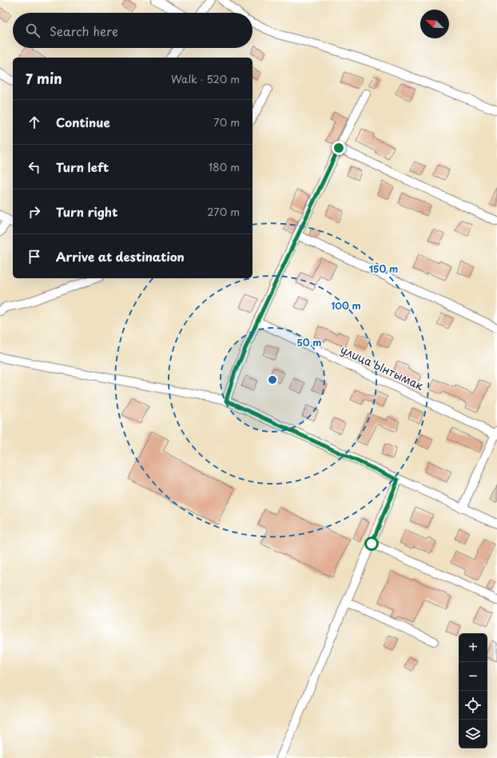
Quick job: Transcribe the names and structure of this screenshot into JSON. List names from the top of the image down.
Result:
{
  "streets": {
    "street": ["улица Ынтымак"]
  },
  "north": "top left",
  "page": {
    "search": "Search here",
    "heading": ["7 min", "Walk · 520 m"],
    "list": [
      ["Continue", "70 m"],
      ["Turn left", "180 m"],
      ["Turn right", "270 m"],
      "Arrive at destination"
    ],
    "map_buttons": ["+", "−"]
  },
  "rings": ["150 m", "100 m", "50 m"]
}
